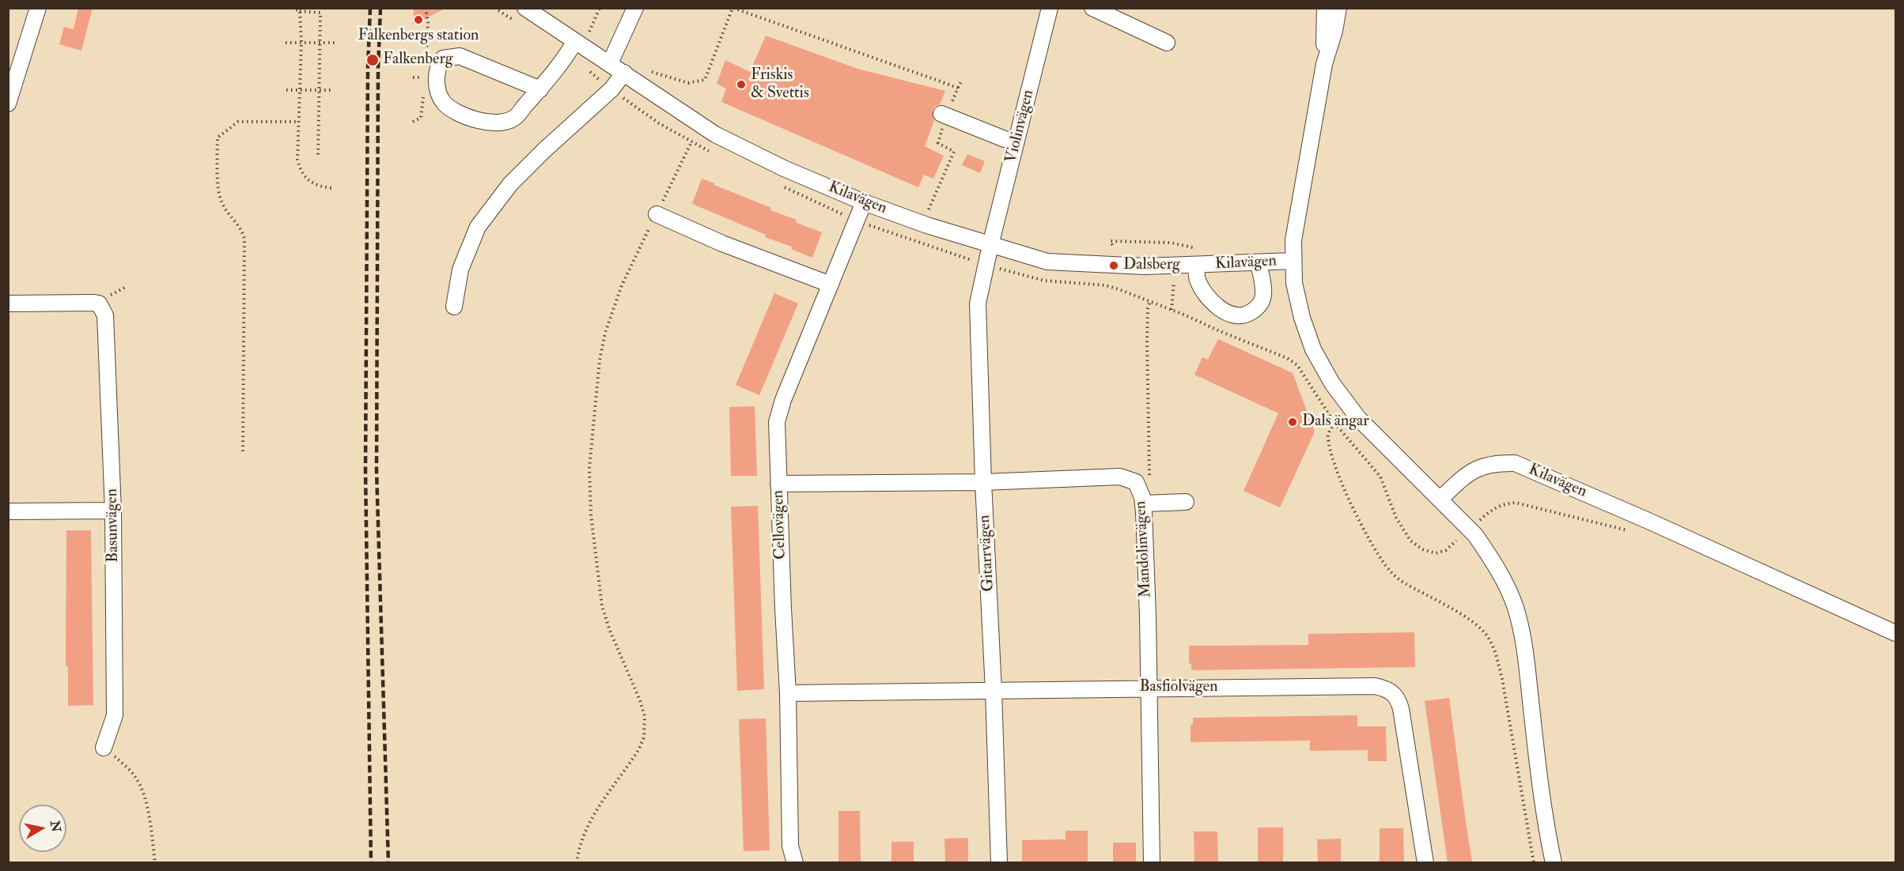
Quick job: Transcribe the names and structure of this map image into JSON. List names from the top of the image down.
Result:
{
  "streets": {
    "street": [
      "Violinvägen",
      "Kilavägen",
      "Cellovägen",
      "Basunvägen",
      "Mandolinvägen",
      "Gitarrvägen",
      "Basfiolvägen"
    ]
  },
  "crossings": [
    ["Violinvägen", "Kilavägen"],
    ["Violinvägen", "Gitarrvägen"],
    ["Kilavägen", "Cellovägen"],
    ["Kilavägen", "Gitarrvägen"],
    ["Cellovägen", "Mandolinvägen"],
    ["Cellovägen", "Basfiolvägen"],
    ["Mandolinvägen", "Gitarrvägen"],
    ["Mandolinvägen", "Basfiolvägen"],
    ["Gitarrvägen", "Basfiolvägen"]
  ],
  "places": [
    "Falkenbergs station",
    "Falkenberg",
    "Friskis & Svettis",
    "Dalsberg",
    "Dals ängar"
  ],
  "north": "right"
}
